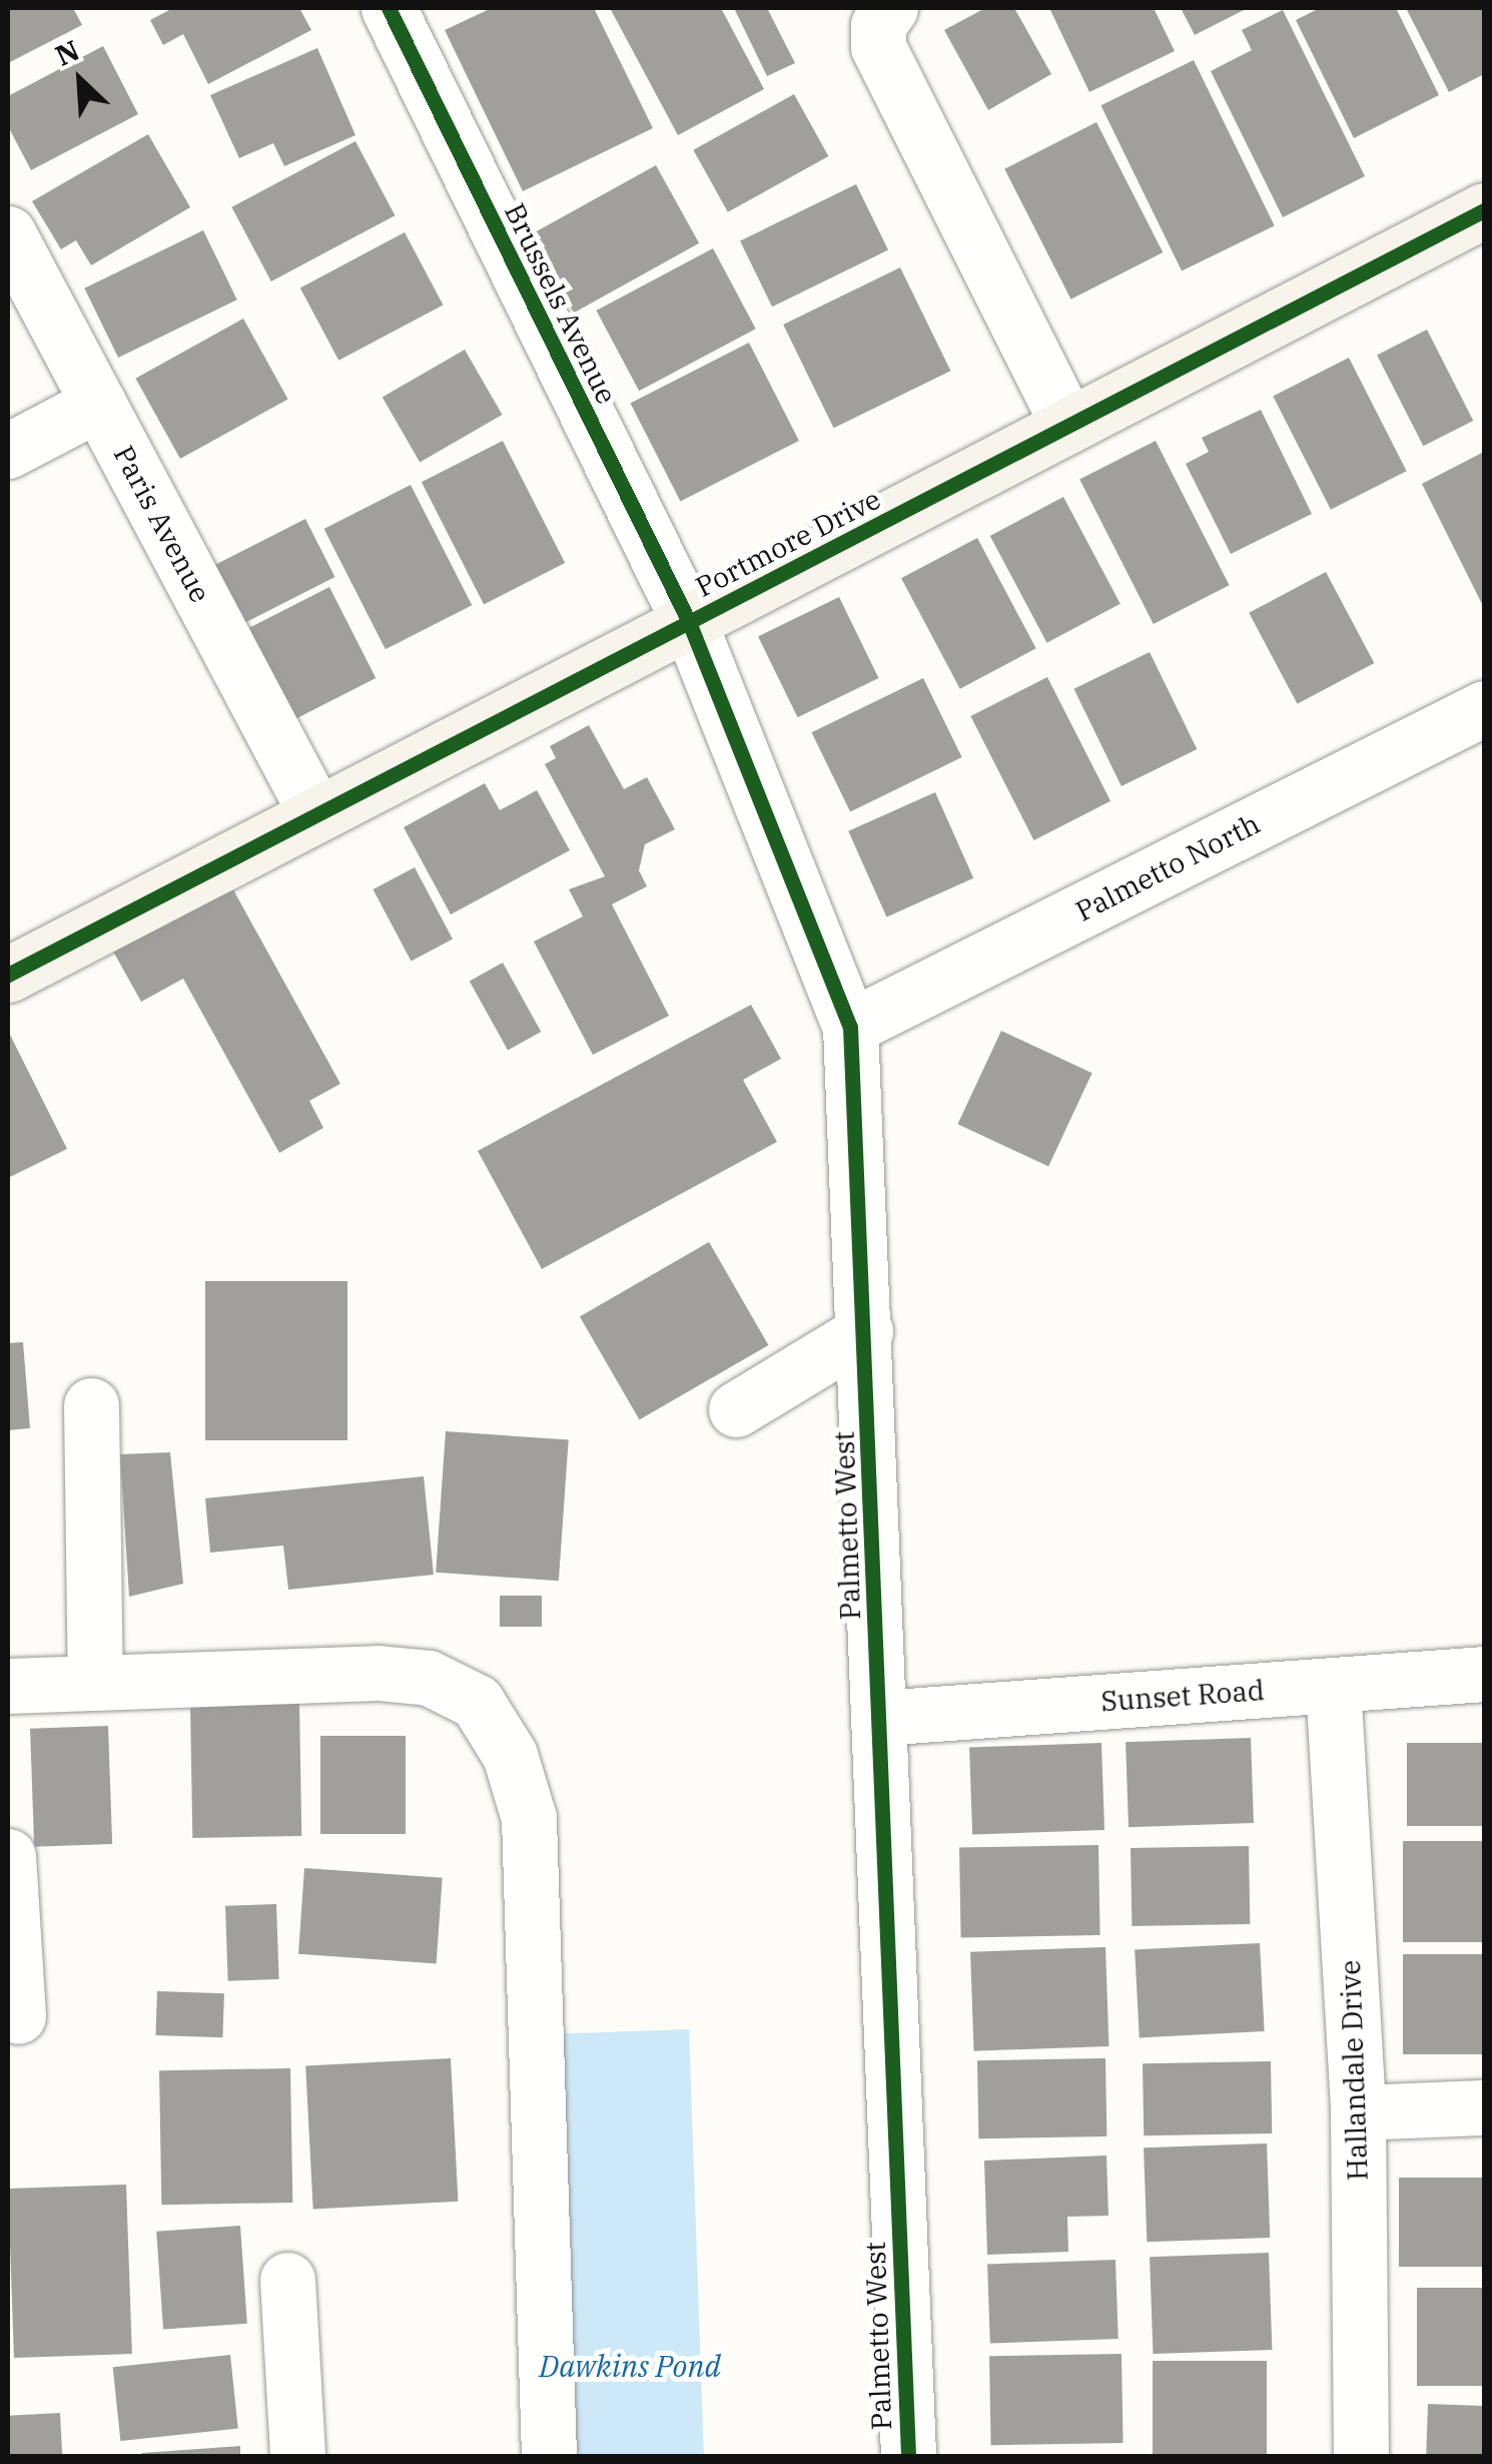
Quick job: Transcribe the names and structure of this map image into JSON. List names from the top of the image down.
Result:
{
  "streets": {
    "street": [
      "Brussels Avenue",
      "Paris Avenue",
      "Portmore Drive",
      "Palmetto North",
      "Palmetto West",
      "Sunset Road",
      "Hallandale Drive"
    ]
  },
  "crossings": [
    ["Brussels Avenue", "Portmore Drive"],
    ["Brussels Avenue", "Palmetto West"],
    ["Paris Avenue", "Portmore Drive"],
    ["Portmore Drive", "Palmetto West"],
    ["Palmetto North", "Palmetto West"],
    ["Palmetto West", "Sunset Road"],
    ["Sunset Road", "Hallandale Drive"]
  ],
  "water": ["Dawkins Pond"],
  "north": "top left"
}
